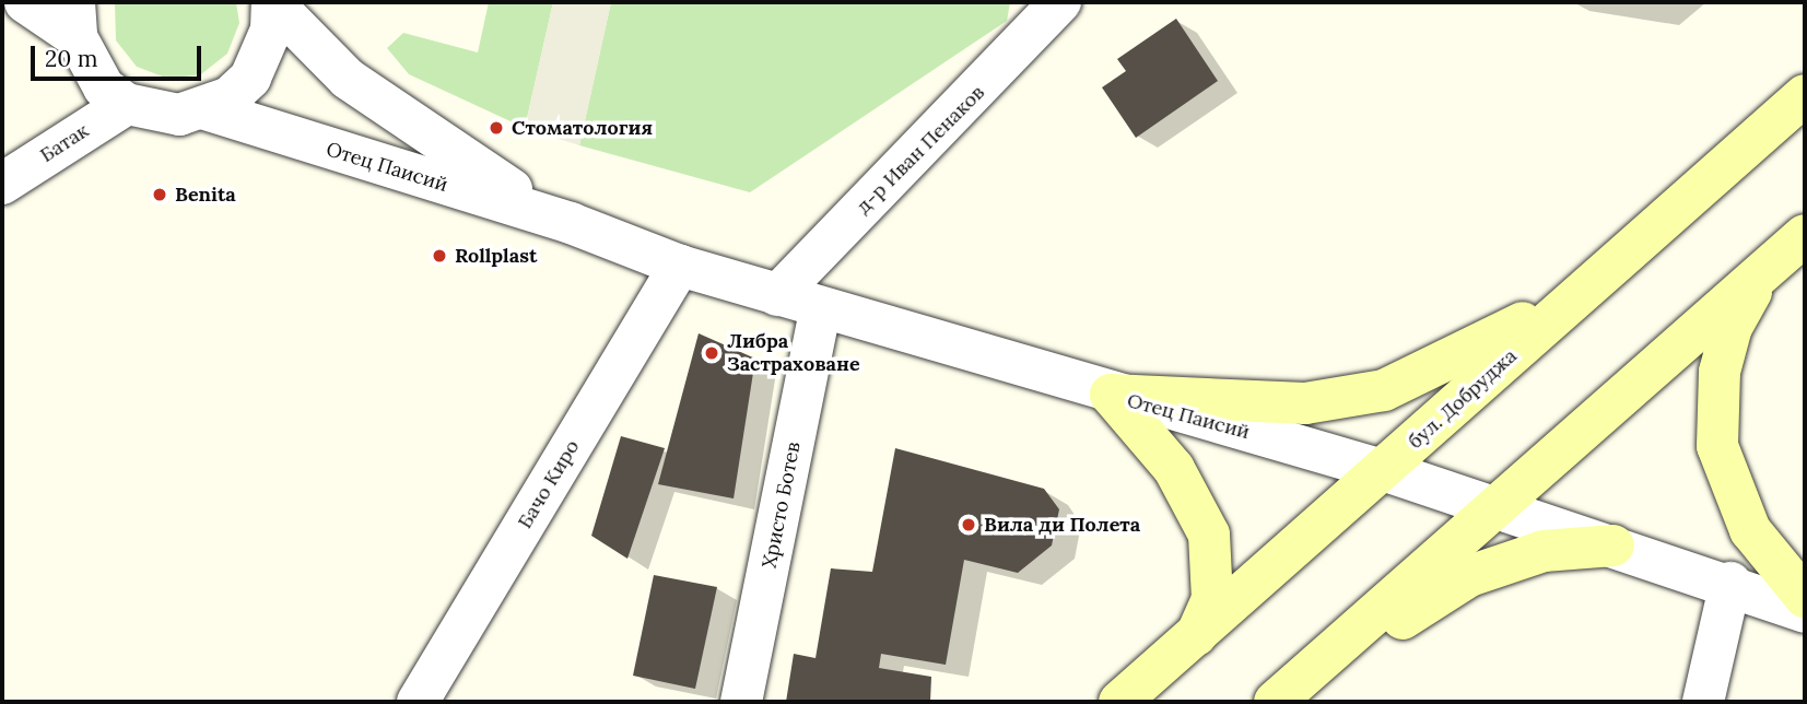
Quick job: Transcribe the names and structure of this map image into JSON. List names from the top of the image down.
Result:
{
  "streets": {
    "main road": ["бул. Добруджа"],
    "street": [
      "Батак",
      "д-р Иван Пенаков",
      "Отец Паисий",
      "Бачо Киро",
      "Христо Ботев"
    ]
  },
  "crossings": [
    ["Батак", "Отец Паисий"],
    ["д-р Иван Пенаков", "Отец Паисий"],
    ["Отец Паисий", "бул. Добруджа"],
    ["Отец Паисий", "Бачо Киро"],
    ["Отец Паисий", "Христо Ботев"]
  ],
  "places": [
    "Стоматология",
    "Benita",
    "Rollplast",
    "Либра Застраховане",
    "Вила ди Полета"
  ],
  "scale_bar": "20 m"
}
